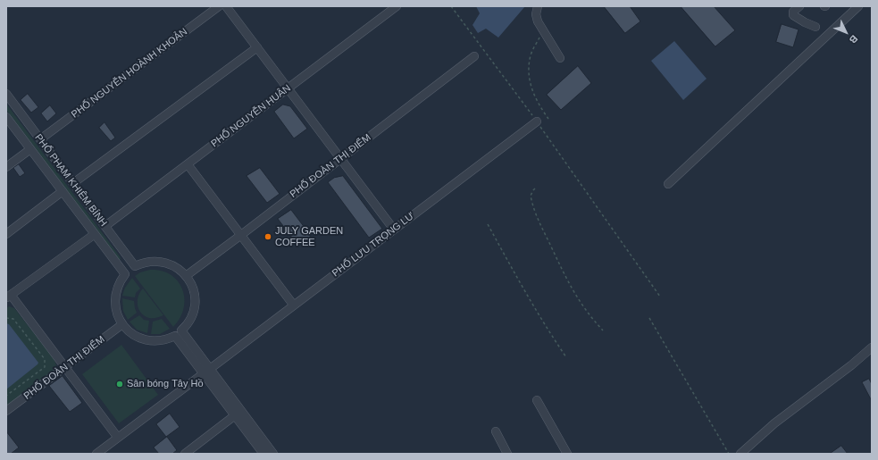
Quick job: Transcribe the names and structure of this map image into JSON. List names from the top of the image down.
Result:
{
  "streets": {
    "street": [
      "PHỐ NGUYỄN HOÀNH KHOẢN",
      "PHỐ NGUYỄN HUÂN",
      "PHỐ ĐOÀN THỊ ĐIỂM",
      "PHỐ PHẠM KHIÊM BÍNH",
      "PHỐ LƯU TRỌNG LƯ"
    ]
  },
  "crossings": [
    ["PHỐ NGUYỄN HOÀNH KHOẢN", "PHỐ PHẠM KHIÊM BÍNH"],
    ["PHỐ NGUYỄN HUÂN", "PHỐ PHẠM KHIÊM BÍNH"],
    ["PHỐ ĐOÀN THỊ ĐIỂM", "PHỐ PHẠM KHIÊM BÍNH"]
  ],
  "places": ["JULY GARDEN COFFEE", "Sân bóng Tây Hồ"],
  "north": "bottom right"
}
